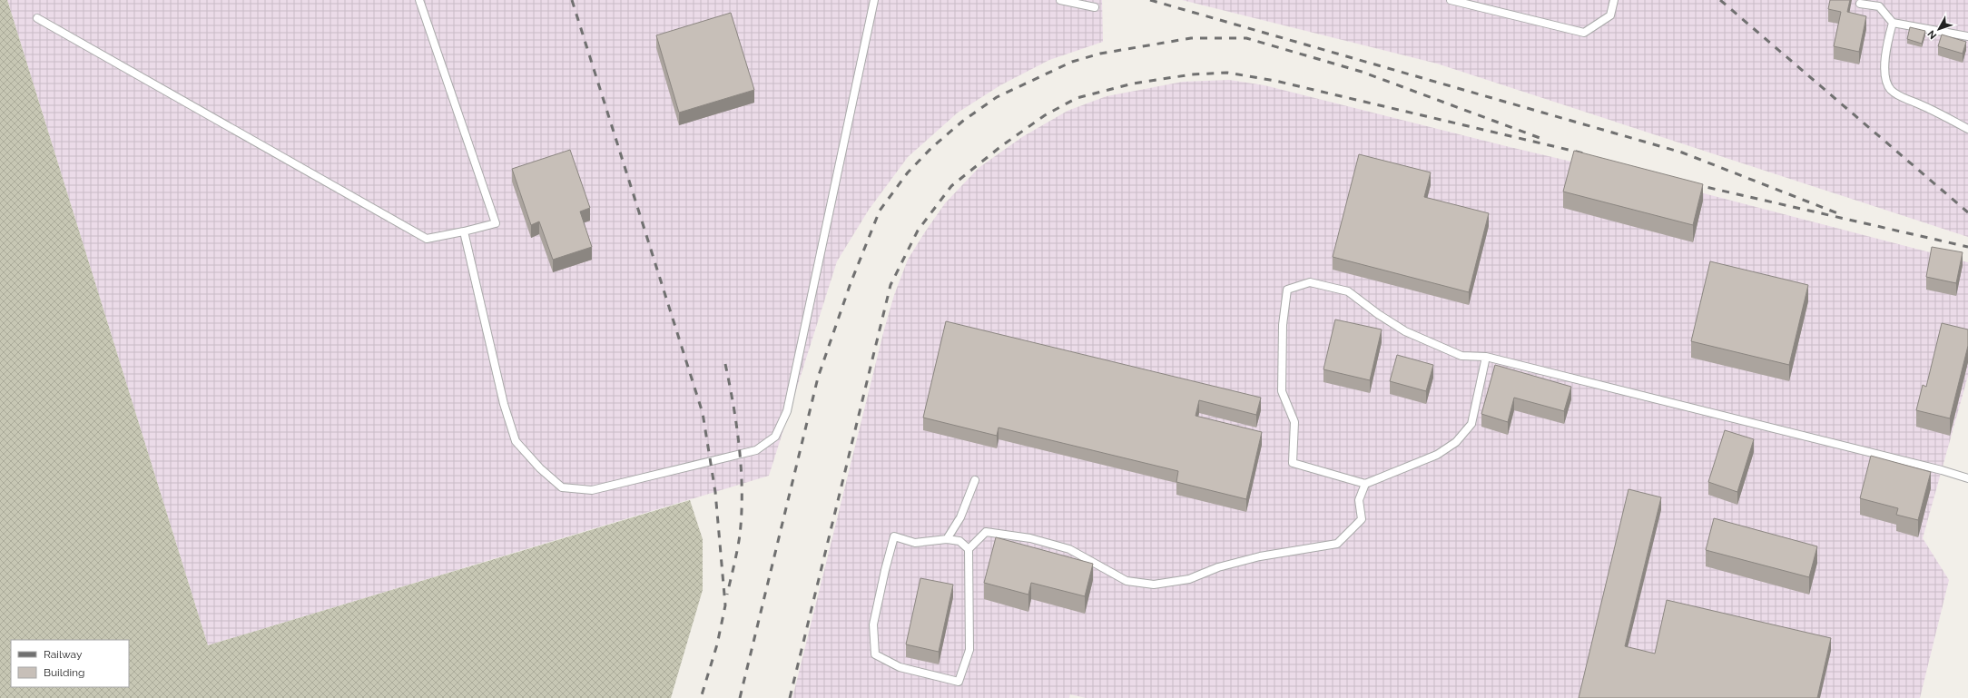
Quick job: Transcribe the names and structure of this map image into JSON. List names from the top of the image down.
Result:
{
  "legend": ["Railway", "Building"],
  "north": "bottom left"
}
